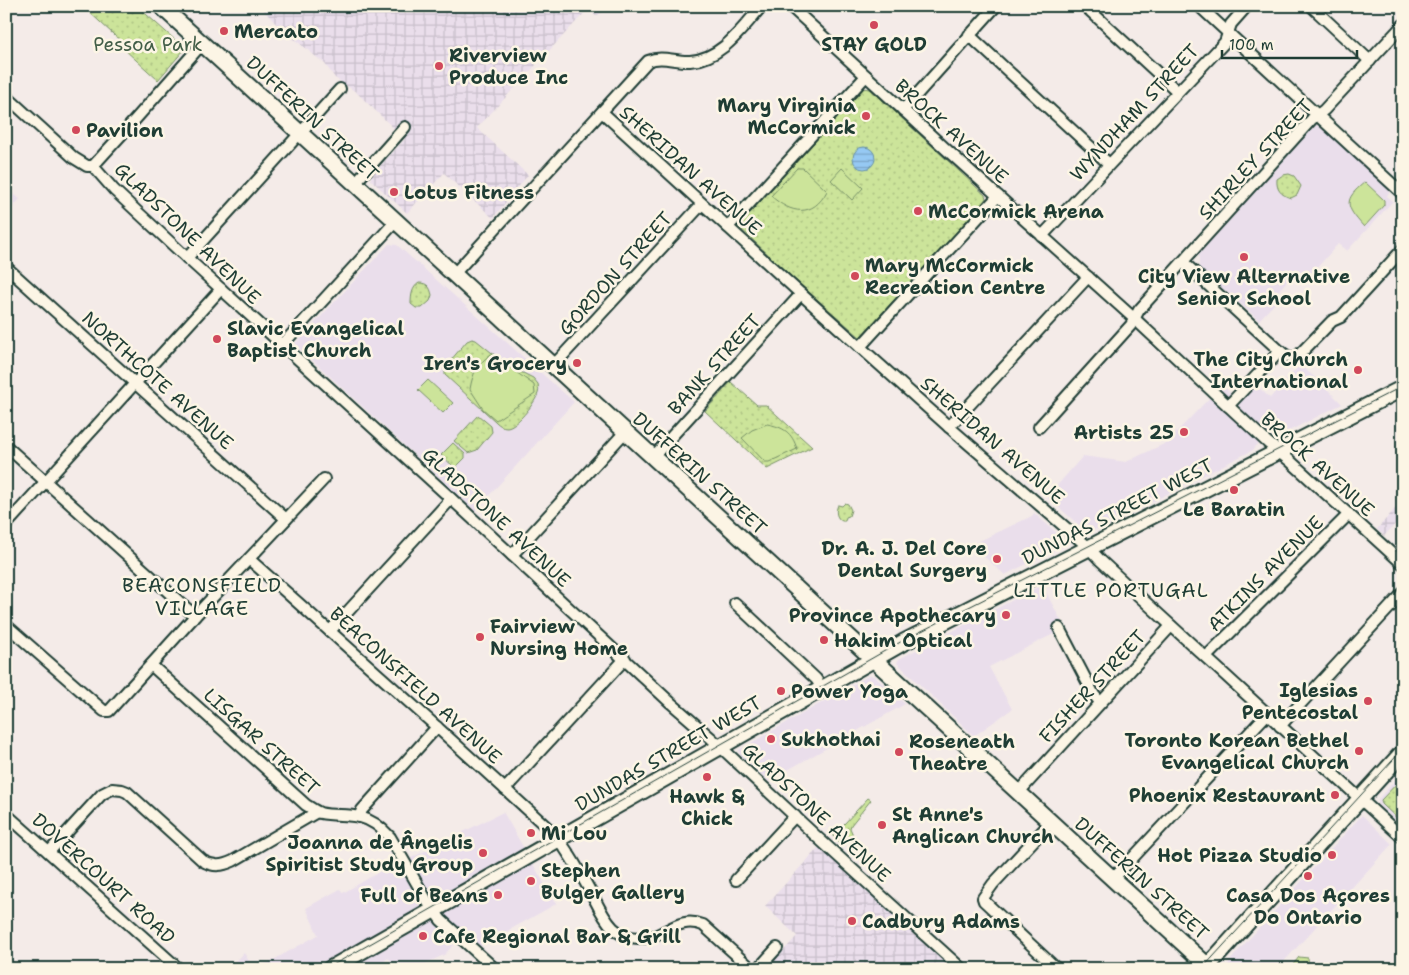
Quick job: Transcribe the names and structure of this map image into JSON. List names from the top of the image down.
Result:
{
  "streets": {
    "main road": ["DUFFERIN STREET", "DUNDAS STREET WEST"],
    "street": [
      "WYNDHAM STREET",
      "BROCK AVENUE",
      "SHIRLEY STREET",
      "SHERIDAN AVENUE",
      "GLADSTONE AVENUE",
      "GORDON STREET",
      "BANK STREET",
      "NORTHCOTE AVENUE",
      "ATKINS AVENUE",
      "BEACONSFIELD AVENUE",
      "FISHER STREET",
      "LISGAR STREET",
      "DOVERCOURT ROAD"
    ]
  },
  "crossings": [
    ["WYNDHAM STREET", "BROCK AVENUE"],
    ["DUFFERIN STREET", "GORDON STREET"],
    ["DUFFERIN STREET", "BANK STREET"],
    ["DUFFERIN STREET", "DUNDAS STREET WEST"],
    ["DUFFERIN STREET", "FISHER STREET"],
    ["BROCK AVENUE", "SHIRLEY STREET"],
    ["BROCK AVENUE", "DUNDAS STREET WEST"],
    ["BROCK AVENUE", "ATKINS AVENUE"],
    ["SHERIDAN AVENUE", "GORDON STREET"],
    ["SHERIDAN AVENUE", "BANK STREET"],
    ["SHERIDAN AVENUE", "DUNDAS STREET WEST"],
    ["SHERIDAN AVENUE", "ATKINS AVENUE"],
    ["SHERIDAN AVENUE", "FISHER STREET"],
    ["GLADSTONE AVENUE", "DUNDAS STREET WEST"],
    ["DUNDAS STREET WEST", "BEACONSFIELD AVENUE"],
    ["DUNDAS STREET WEST", "LISGAR STREET"]
  ],
  "districts": ["BEACONSFIELD VILLAGE", "LITTLE PORTUGAL"],
  "parks": ["Pessoa Park"],
  "places": [
    "STAY GOLD",
    "Mercato",
    "Riverview Produce Inc",
    "Mary Virginia McCormick",
    "Pavilion",
    "Lotus Fitness",
    "McCormick Arena",
    "City View Alternative Senior School",
    "Mary McCormick Recreation Centre",
    "Slavic Evangelical Baptist Church",
    "Iren's Grocery",
    "The City Church International",
    "Artists 25",
    "Le Baratin",
    "Dr. A. J. Del Core Dental Surgery",
    "Province Apothecary",
    "Fairview Nursing Home",
    "Hakim Optical",
    "Power Yoga",
    "Iglesias Pentecostal",
    "Sukhothai",
    "Toronto Korean Bethel Evangelical Church",
    "Roseneath Theatre",
    "Hawk & Chick",
    "Phoenix Restaurant",
    "St Anne's Anglican Church",
    "Mi Lou",
    "Joanna de Ângelis Spiritist Study Group",
    "Hot Pizza Studio",
    "Casa Dos Açores Do Ontario",
    "Stephen Bulger Gallery",
    "Full of Beans",
    "Cadbury Adams",
    "Cafe Regional Bar & Grill"
  ],
  "scale_bar": "100 m"
}
